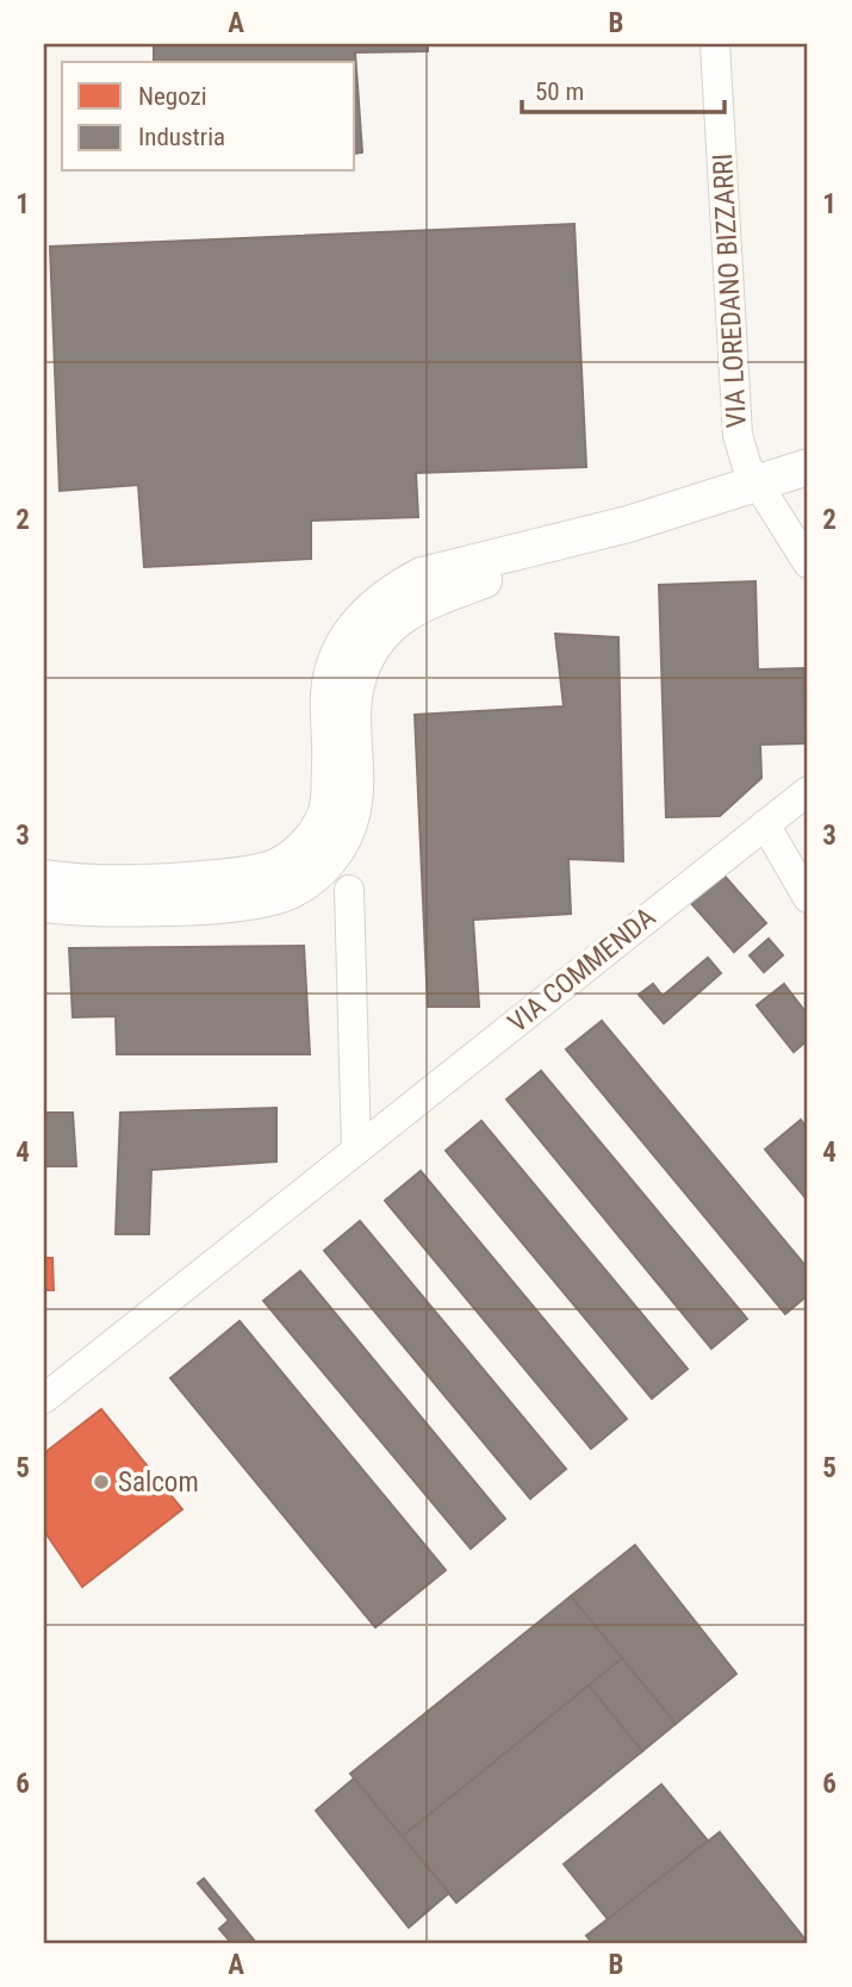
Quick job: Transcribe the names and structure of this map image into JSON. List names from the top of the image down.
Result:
{
  "streets": {
    "street": ["VIA LOREDANO BIZZARRI", "VIA COMMENDA"]
  },
  "places": ["Salcom"],
  "legend": ["Negozi", "Industria"],
  "scale_bar": "50 m",
  "grid": {
    "columns": ["A", "B"],
    "rows": [
      "1",
      "2",
      "3",
      "4",
      "5",
      "6"
    ]
  }
}
